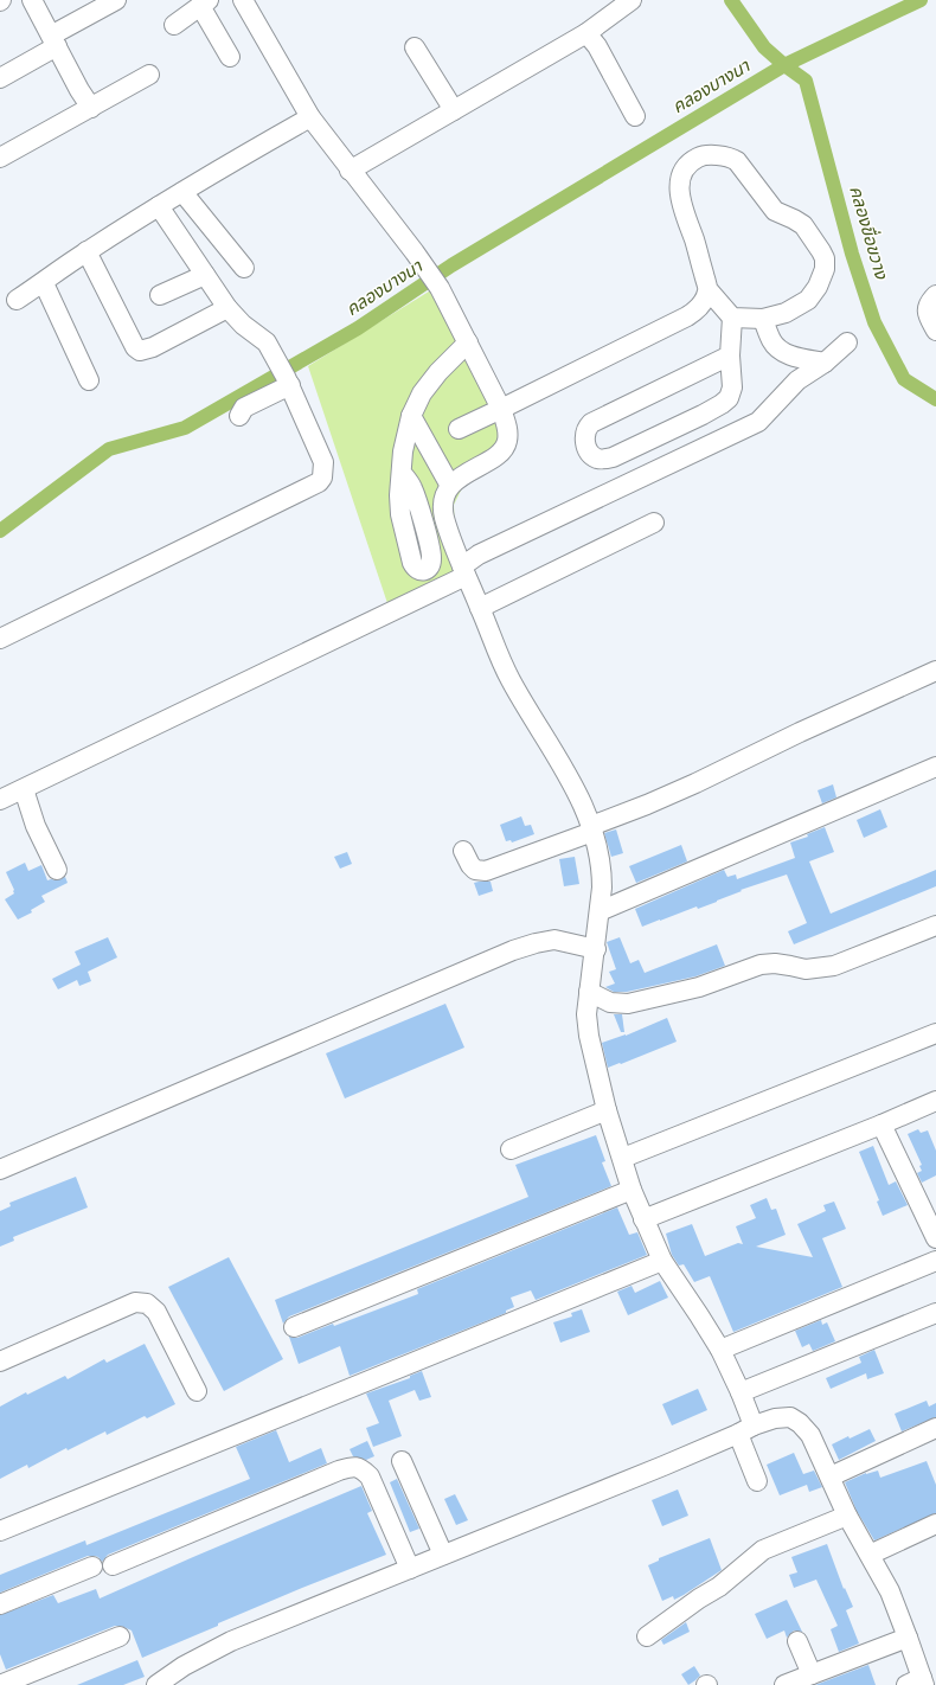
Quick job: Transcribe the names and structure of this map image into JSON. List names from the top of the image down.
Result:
{
  "water": ["คลองบางนา", "คลองขื่อขวาง"]
}
